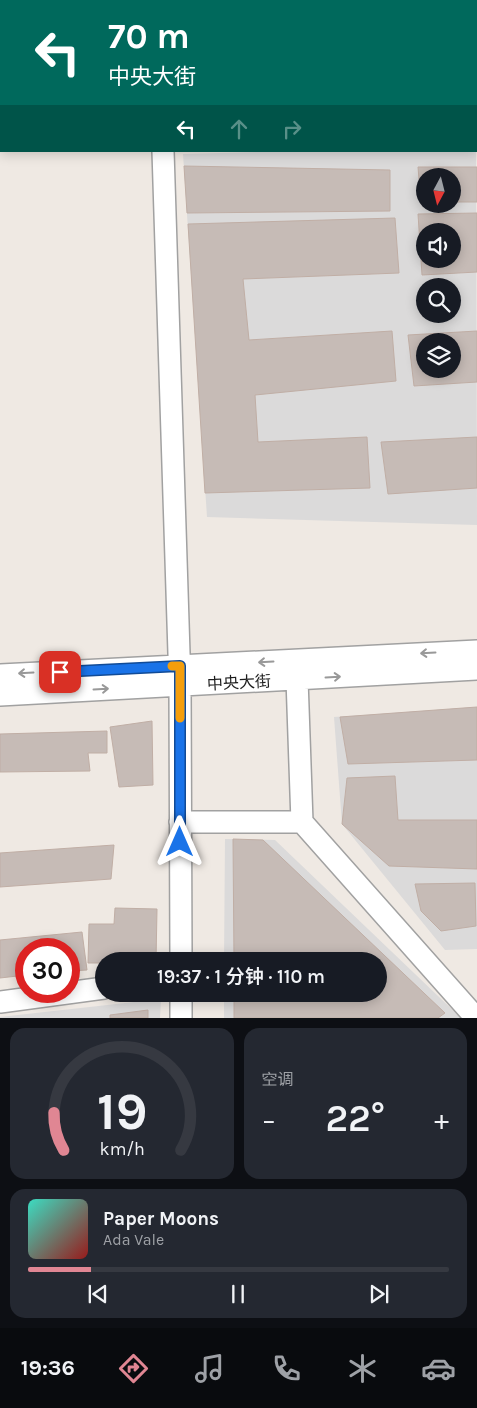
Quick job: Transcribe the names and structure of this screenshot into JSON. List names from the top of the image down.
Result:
{
  "streets": {
    "street": ["中央大街"]
  },
  "north": "bottom",
  "page": {
    "turn": ["70 m", "中央大街"],
    "limit": "30",
    "trip": "19:37 · 1 分钟 · 110 m",
    "tile": "空调",
    "heat": ["−", "22°", "+"],
    "song": ["Paper Moons", "Ada Vale"],
    "tabs": "19:36",
    "gauge": ["19", "km/h"]
  }
}
